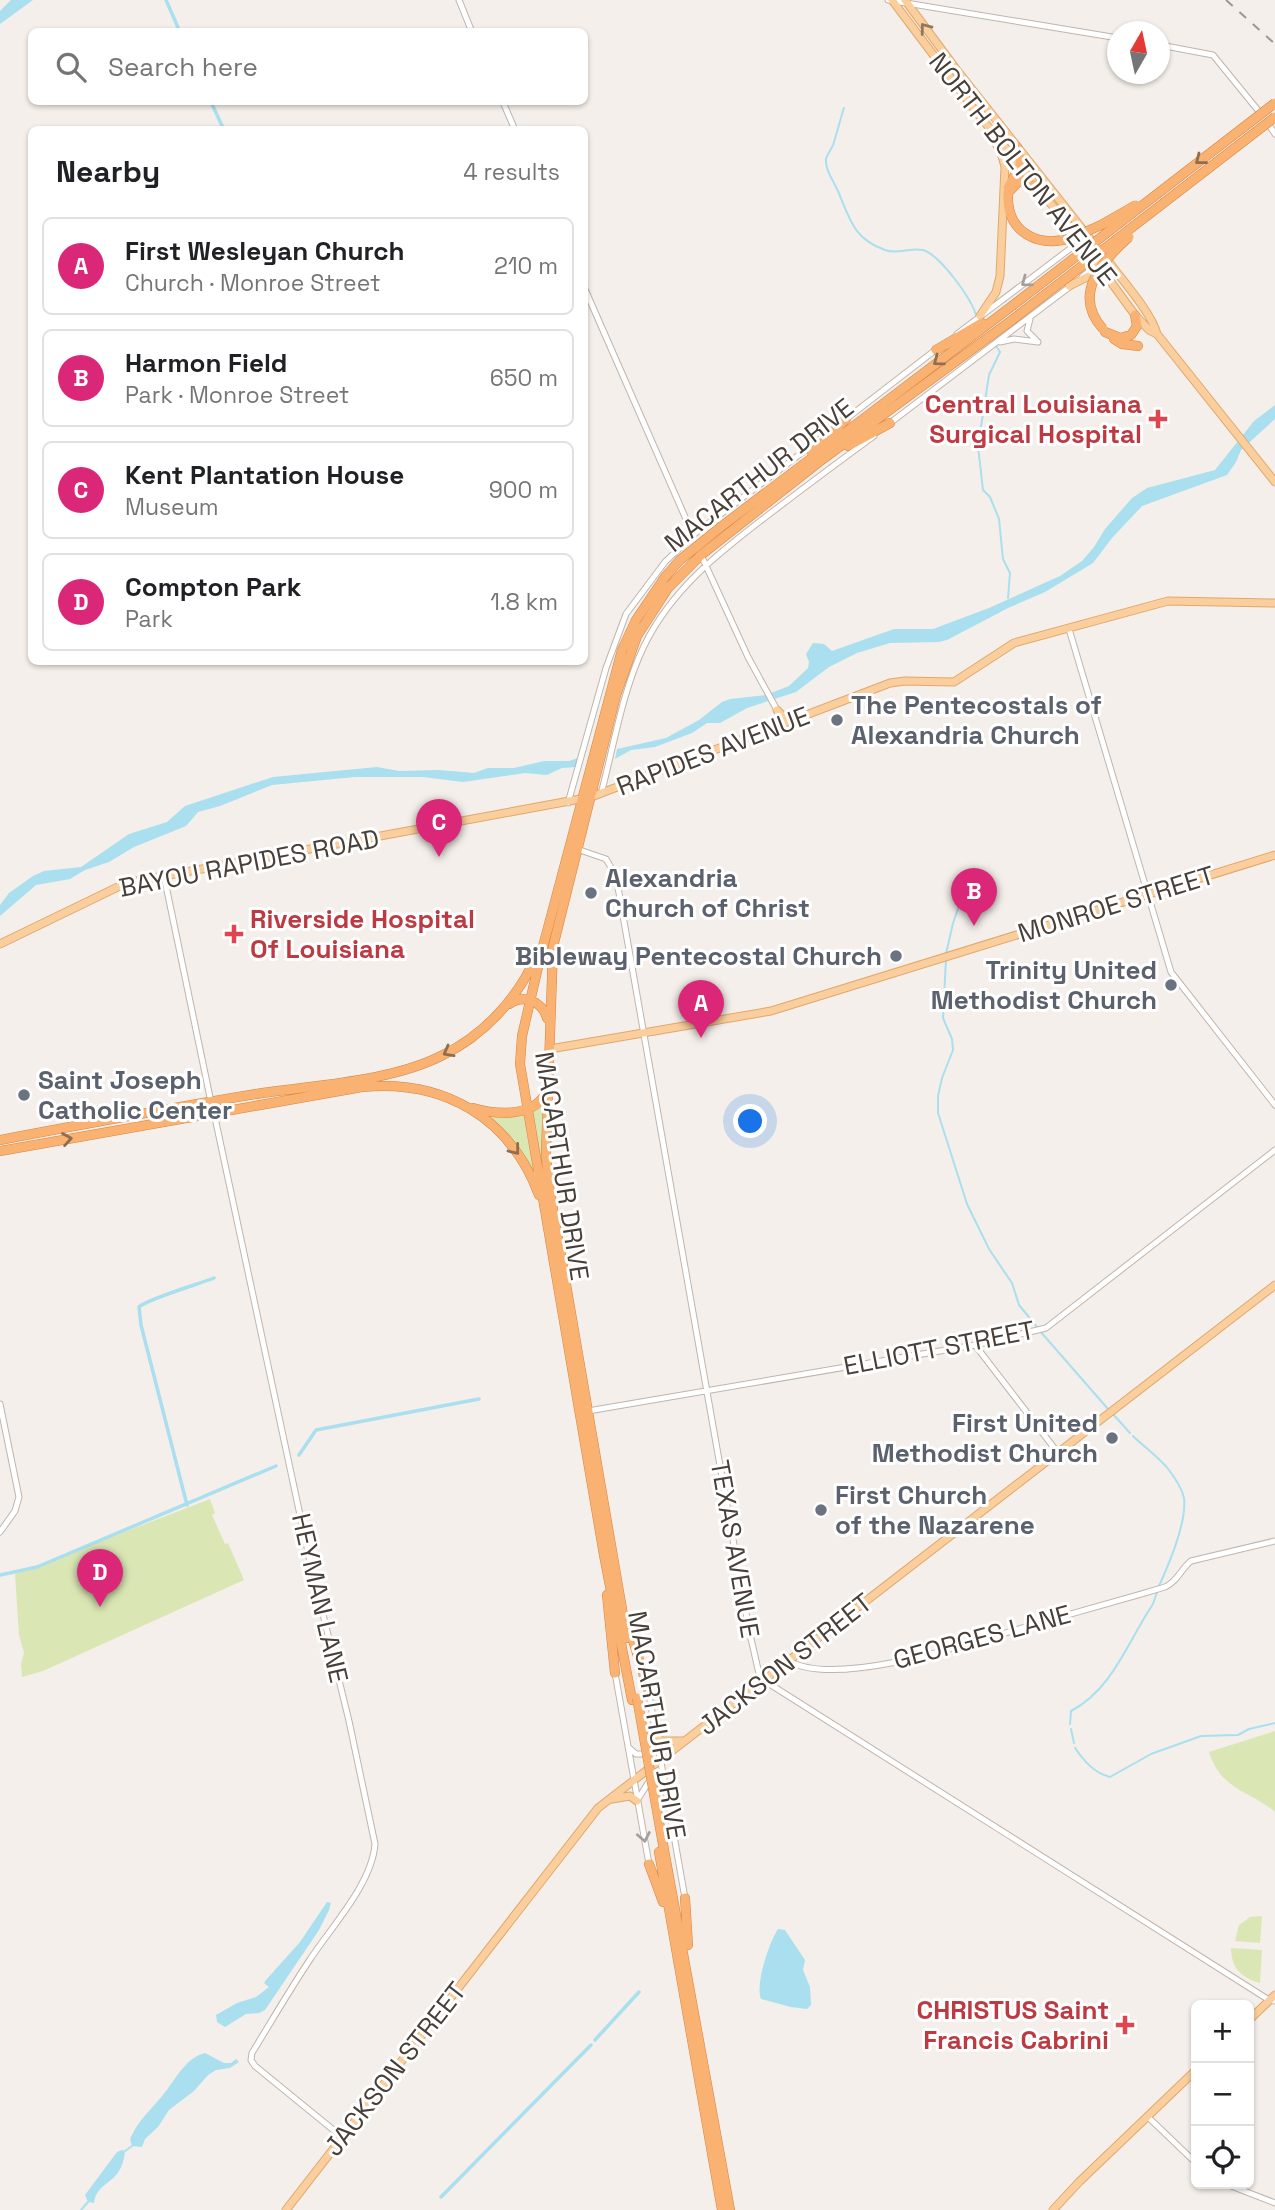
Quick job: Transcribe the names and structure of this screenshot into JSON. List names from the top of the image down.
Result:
{
  "streets": {
    "highway": ["MACARTHUR DRIVE"],
    "main road": [
      "NORTH BOLTON AVENUE",
      "RAPIDES AVENUE",
      "BAYOU RAPIDES ROAD",
      "MONROE STREET",
      "JACKSON STREET"
    ],
    "street": [
      "ELLIOTT STREET",
      "TEXAS AVENUE",
      "HEYMAN LANE",
      "GEORGES LANE"
    ]
  },
  "crossings": [
    ["MACARTHUR DRIVE", "RAPIDES AVENUE"],
    ["MACARTHUR DRIVE", "BAYOU RAPIDES ROAD"],
    ["MACARTHUR DRIVE", "MONROE STREET"],
    ["MACARTHUR DRIVE", "ELLIOTT STREET"],
    ["MACARTHUR DRIVE", "TEXAS AVENUE"],
    ["MACARTHUR DRIVE", "JACKSON STREET"],
    ["RAPIDES AVENUE", "BAYOU RAPIDES ROAD"],
    ["MONROE STREET", "TEXAS AVENUE"],
    ["ELLIOTT STREET", "TEXAS AVENUE"],
    ["TEXAS AVENUE", "JACKSON STREET"],
    ["HEYMAN LANE", "JACKSON STREET"],
    ["GEORGES LANE", "JACKSON STREET"]
  ],
  "places": {
    "health": ["Central Louisiana Surgical Hospital", "Riverside Hospital Of Louisiana", "CHRISTUS Saint Francis Cabrini"],
    "other": [
      "The Pentecostals of Alexandria Church",
      "Alexandria Church of Christ",
      "Bibleway Pentecostal Church",
      "Trinity United Methodist Church",
      "Saint Joseph Catholic Center",
      "First United Methodist Church",
      "First Church of the Nazarene"
    ]
  },
  "north": "top",
  "page": {
    "search": "Search here",
    "heading": ["Nearby", "4 results"],
    "list": [
      {
        "mark": "A",
        "name": "First Wesleyan Church",
        "note": "Church · Monroe Street",
        "value": "210 m"
      },
      {
        "mark": "B",
        "name": "Harmon Field",
        "note": "Park · Monroe Street",
        "value": "650 m"
      },
      {
        "mark": "C",
        "name": "Kent Plantation House",
        "note": "Museum",
        "value": "900 m"
      },
      {
        "mark": "D",
        "name": "Compton Park",
        "note": "Park",
        "value": "1.8 km"
      }
    ],
    "pins": [
      "C",
      "B",
      "A",
      "D"
    ],
    "map_buttons": ["+", "−"]
  }
}
